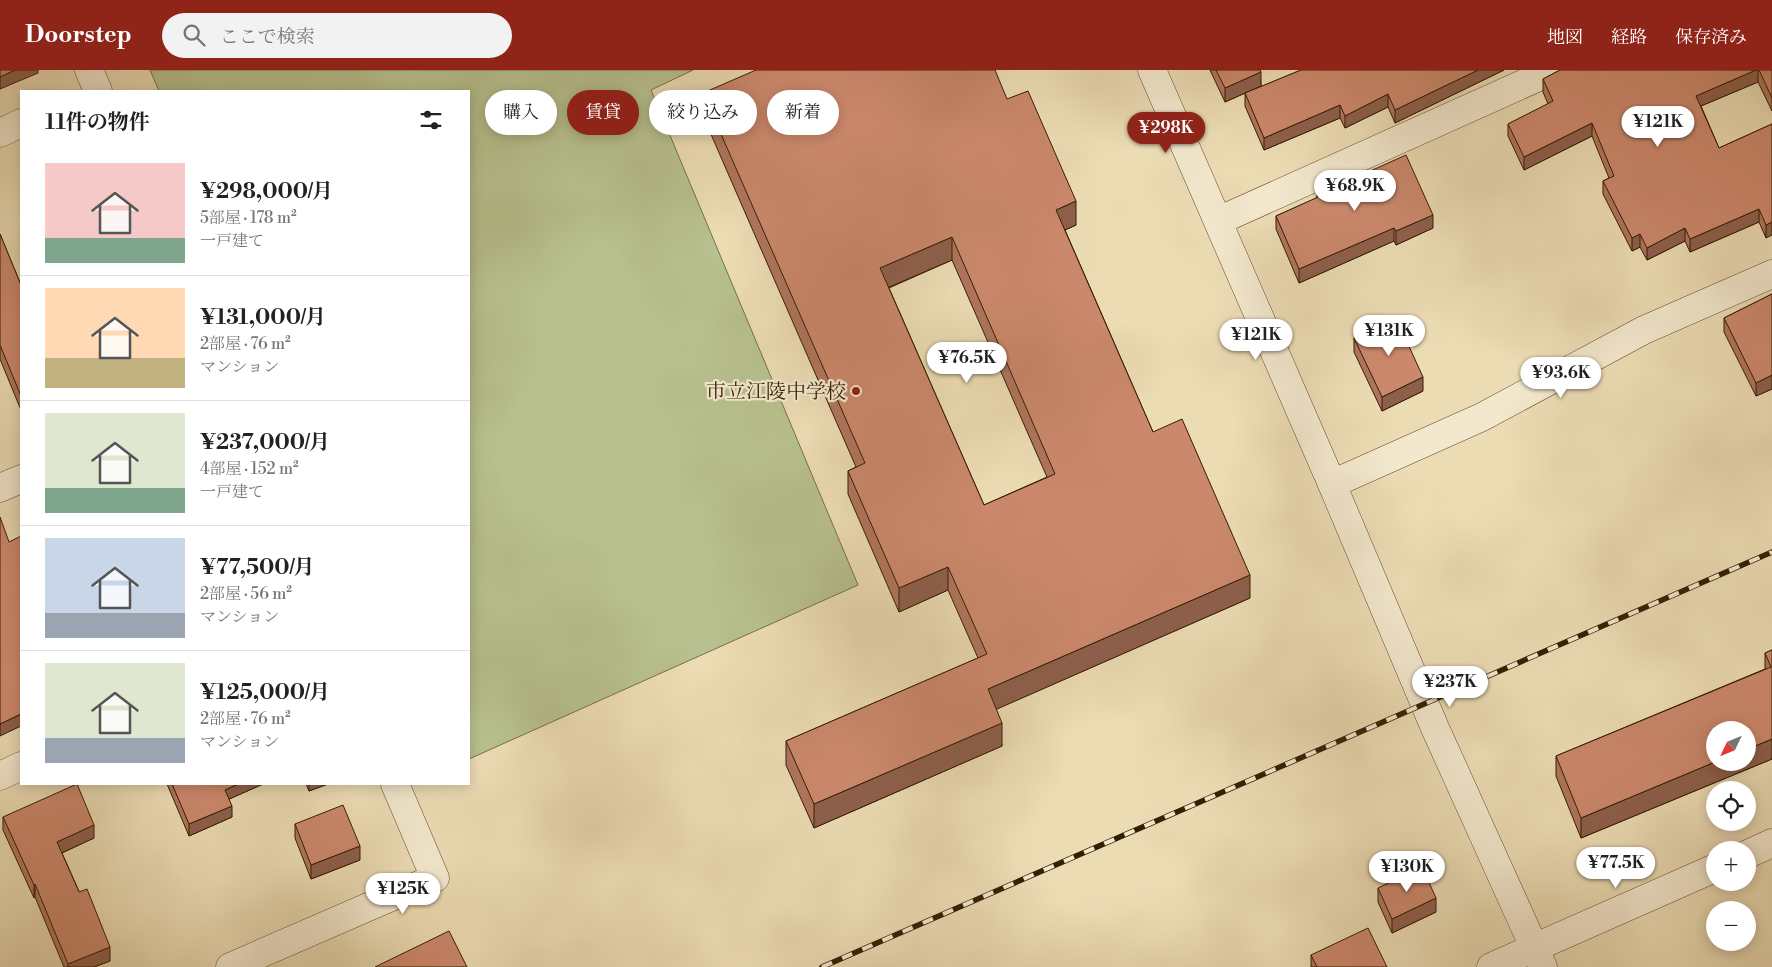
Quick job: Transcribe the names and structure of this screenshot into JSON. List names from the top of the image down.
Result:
{
  "places": ["市立江陵中学校"],
  "north": "bottom left",
  "page": {
    "header": "Doorstep",
    "search": "ここで検索",
    "nav": ["地図", "経路", "保存済み"],
    "chip": [
      "購入",
      "賃貸",
      "絞り込み",
      "新着"
    ],
    "heading": "11件の物件",
    "price": [
      "¥121K",
      "¥298K",
      "¥68.9K",
      "¥131K",
      "¥121K",
      "¥76.5K",
      "¥93.6K",
      "¥237K",
      "¥77.5K",
      "¥130K",
      "¥125K"
    ],
    "list": [
      {
        "name": "¥298,000/月",
        "note": "5部屋 · 178 m² · 一戸建て"
      },
      {
        "name": "¥131,000/月",
        "note": "2部屋 · 76 m² · マンション"
      },
      {
        "name": "¥237,000/月",
        "note": "4部屋 · 152 m² · 一戸建て"
      },
      {
        "name": "¥77,500/月",
        "note": "2部屋 · 56 m² · マンション"
      },
      {
        "name": "¥125,000/月",
        "note": "2部屋 · 76 m² · マンション"
      }
    ],
    "map_buttons": ["+", "−"]
  }
}
